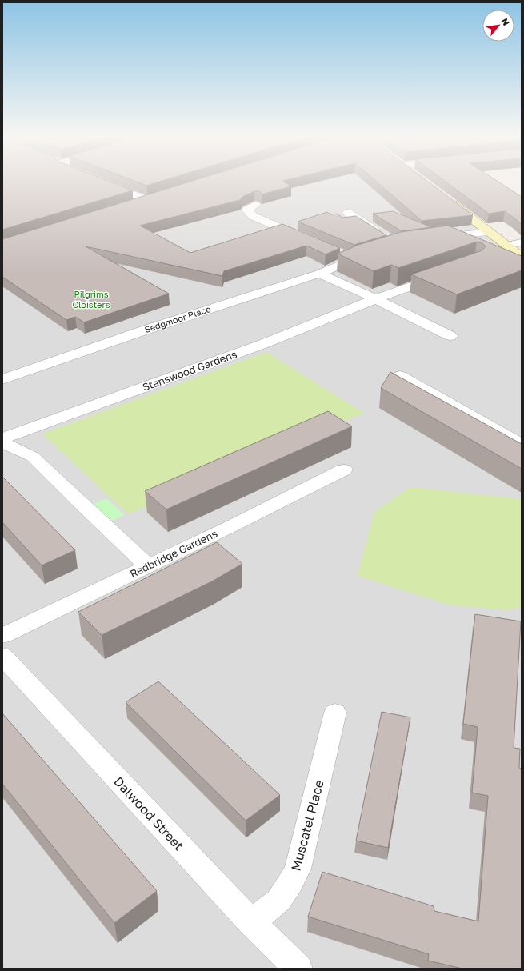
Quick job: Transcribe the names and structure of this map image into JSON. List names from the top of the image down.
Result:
{
  "streets": {
    "street": [
      "Sedgmoor Place",
      "Stanswood Gardens",
      "Redbridge Gardens",
      "Dalwood Street",
      "Muscatel Place"
    ]
  },
  "crossings": [
    ["Dalwood Street", "Muscatel Place"]
  ],
  "parks": ["Pilgrims Cloisters"],
  "north": "top right"
}
